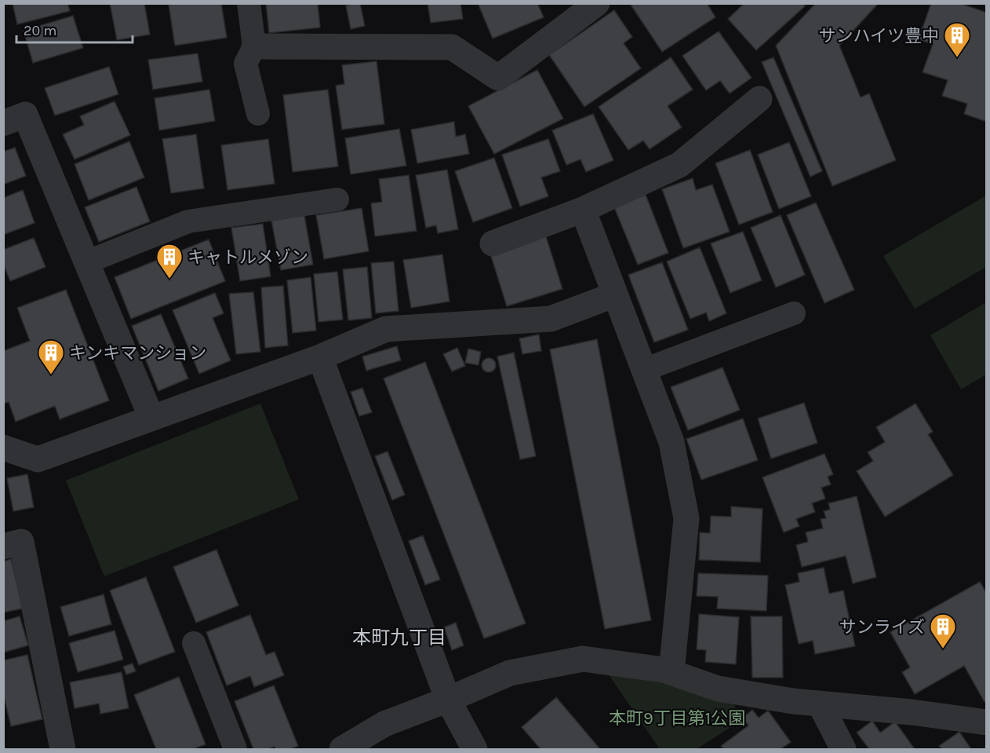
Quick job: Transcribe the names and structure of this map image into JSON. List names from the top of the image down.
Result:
{
  "districts": ["本町九丁目"],
  "parks": ["本町9丁目第1公園"],
  "places": {
    "building": [
      "サンハイツ豊中",
      "キャトルメゾン",
      "キンキマンション",
      "サンライズ"
    ]
  },
  "scale_bar": "20 m"
}
